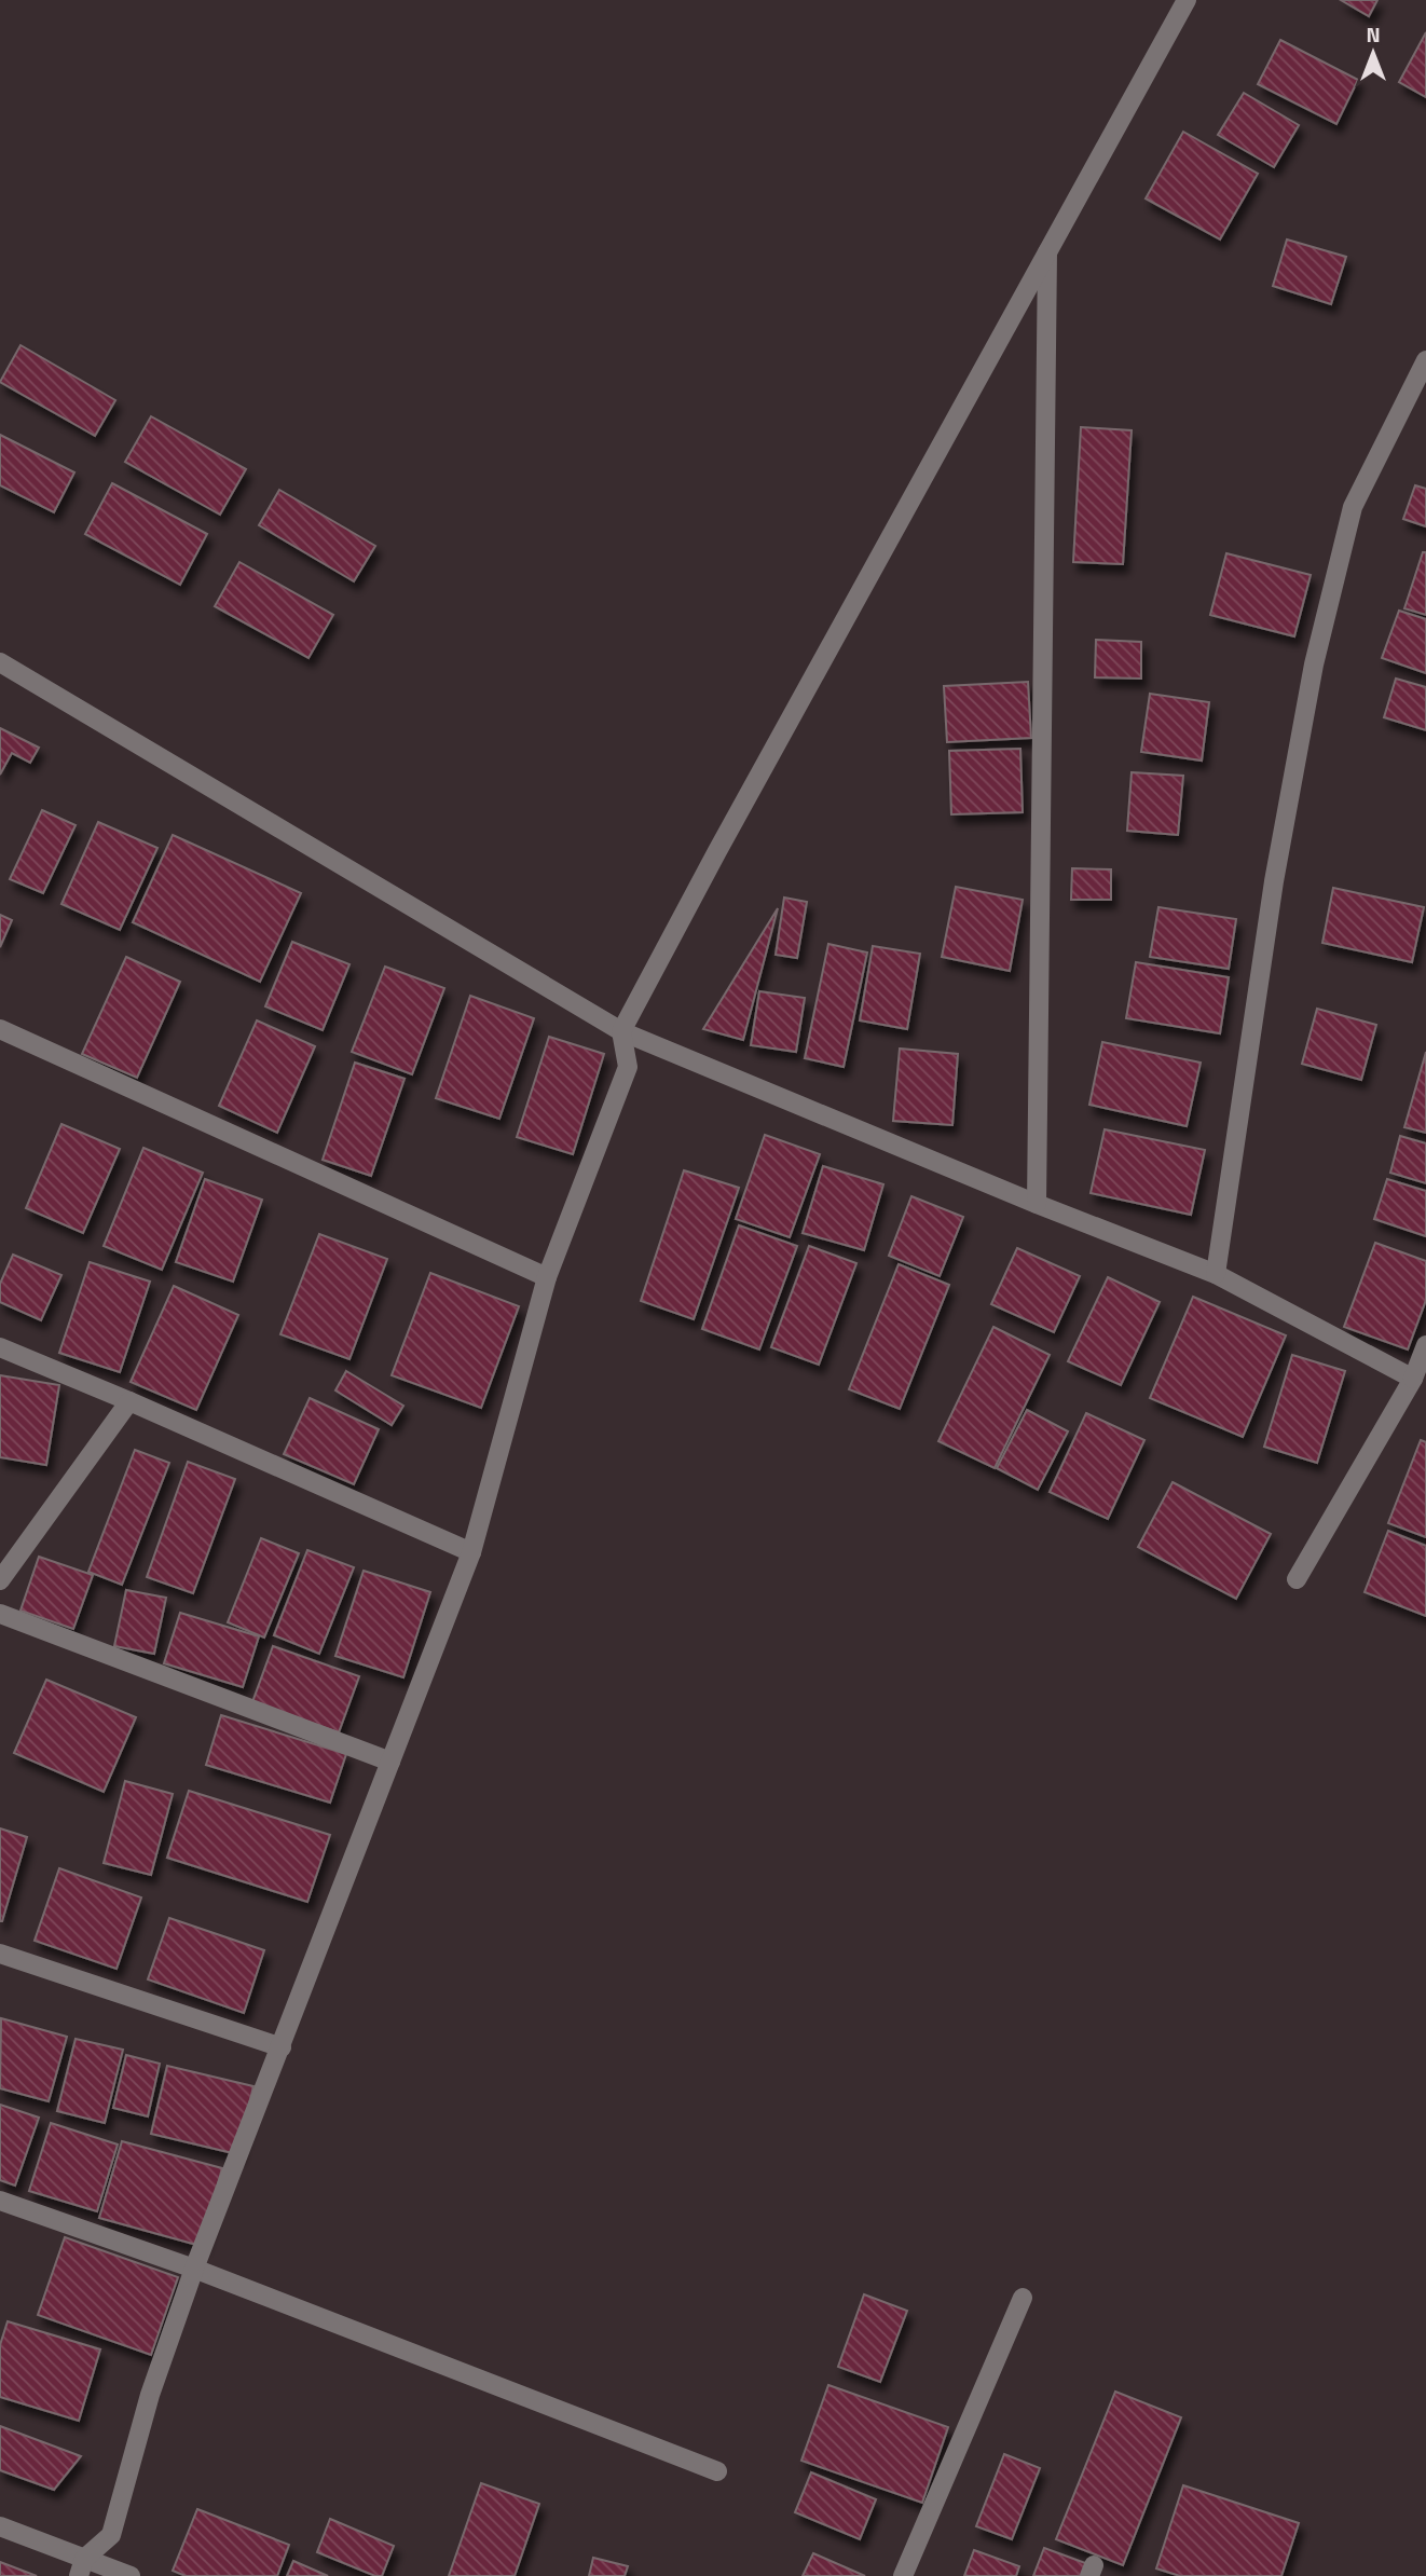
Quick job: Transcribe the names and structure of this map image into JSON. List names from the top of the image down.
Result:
{
  "north": "top"
}
